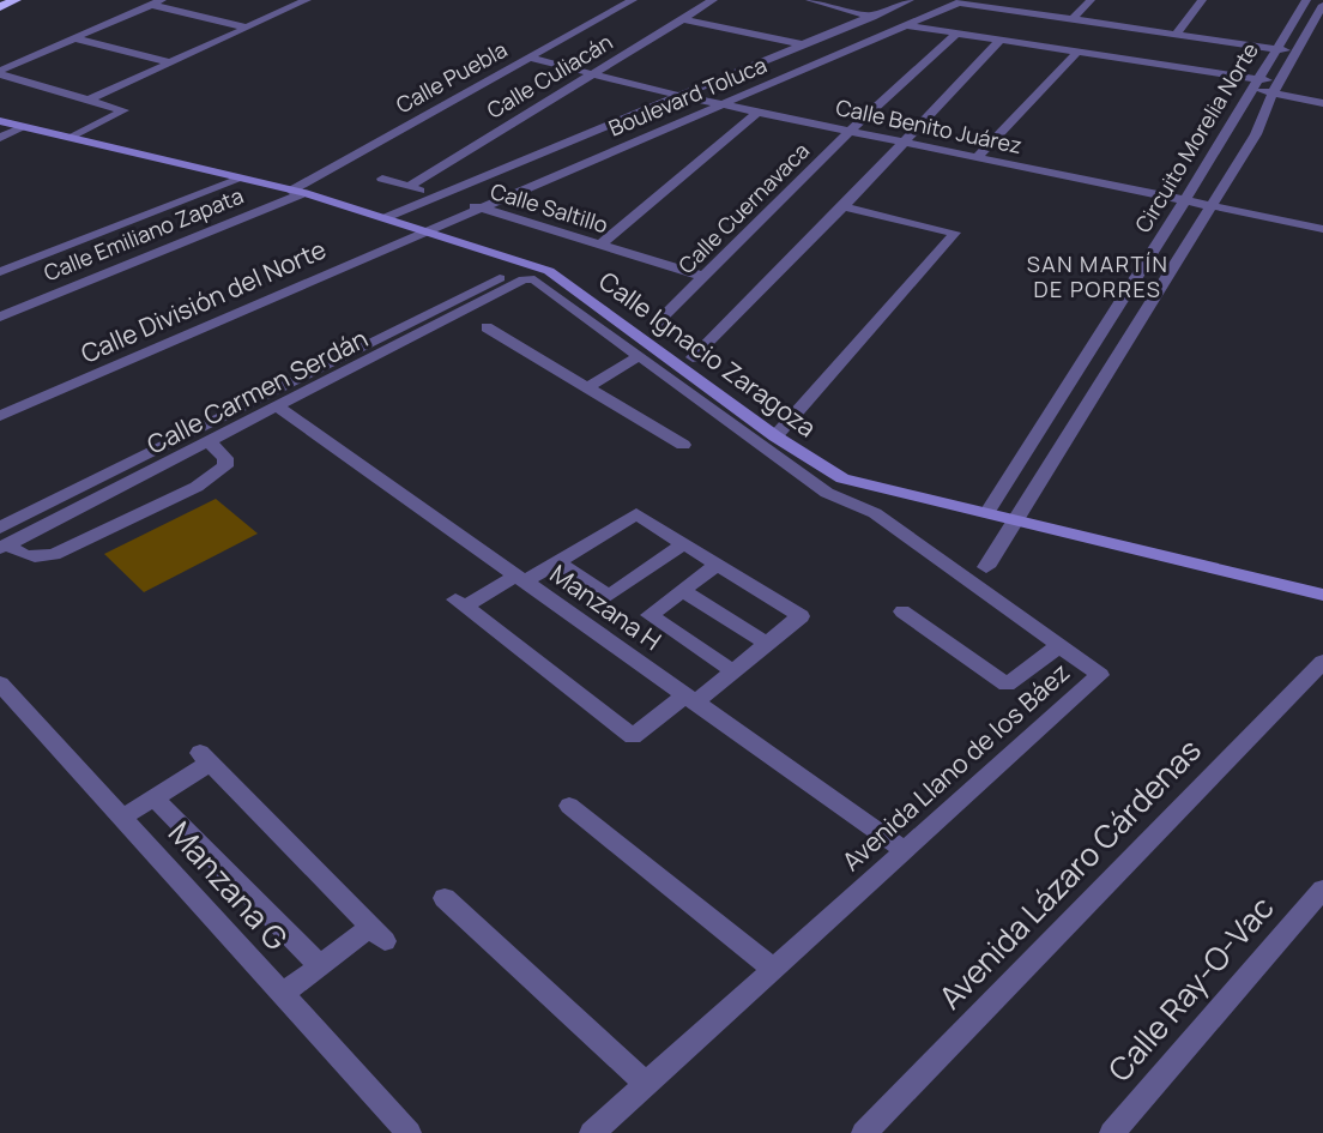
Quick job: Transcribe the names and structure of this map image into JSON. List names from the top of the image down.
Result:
{
  "streets": {
    "street": [
      "Calle Culiacán",
      "Calle Puebla",
      "Boulevard Toluca",
      "Calle Benito Juárez",
      "Circuito Morelia Norte",
      "Calle Saltillo",
      "Calle Cuernavaca",
      "Calle Emiliano Zapata",
      "Calle División del Norte",
      "Calle Ignacio Zaragoza",
      "Calle Carmen Serdán",
      "Manzana H",
      "Avenida Llano de los Báez",
      "Avenida Lázaro Cárdenas",
      "Manzana G",
      "Calle Ray-O-Vac"
    ]
  },
  "crossings": [
    ["Calle Culiacán", "Calle Benito Juárez"],
    ["Calle Culiacán", "Calle Saltillo"],
    ["Calle Puebla", "Calle Benito Juárez"],
    ["Calle Puebla", "Calle Emiliano Zapata"],
    ["Calle Puebla", "Calle Ignacio Zaragoza"],
    ["Boulevard Toluca", "Calle Benito Juárez"],
    ["Boulevard Toluca", "Calle Saltillo"],
    ["Boulevard Toluca", "Calle División del Norte"],
    ["Boulevard Toluca", "Calle Ignacio Zaragoza"],
    ["Calle Benito Juárez", "Circuito Morelia Norte"],
    ["Calle Benito Juárez", "Calle Cuernavaca"],
    ["Circuito Morelia Norte", "Calle Ignacio Zaragoza"],
    ["Calle Saltillo", "Calle Cuernavaca"],
    ["Calle Emiliano Zapata", "Calle Ignacio Zaragoza"],
    ["Calle División del Norte", "Calle Ignacio Zaragoza"],
    ["Calle Ignacio Zaragoza", "Calle Carmen Serdán"],
    ["Calle Ignacio Zaragoza", "Avenida Llano de los Báez"],
    ["Calle Carmen Serdán", "Manzana H"],
    ["Calle Carmen Serdán", "Avenida Llano de los Báez"],
    ["Manzana H", "Avenida Llano de los Báez"]
  ],
  "districts": ["SAN MARTÍN DE PORRES"]
}
